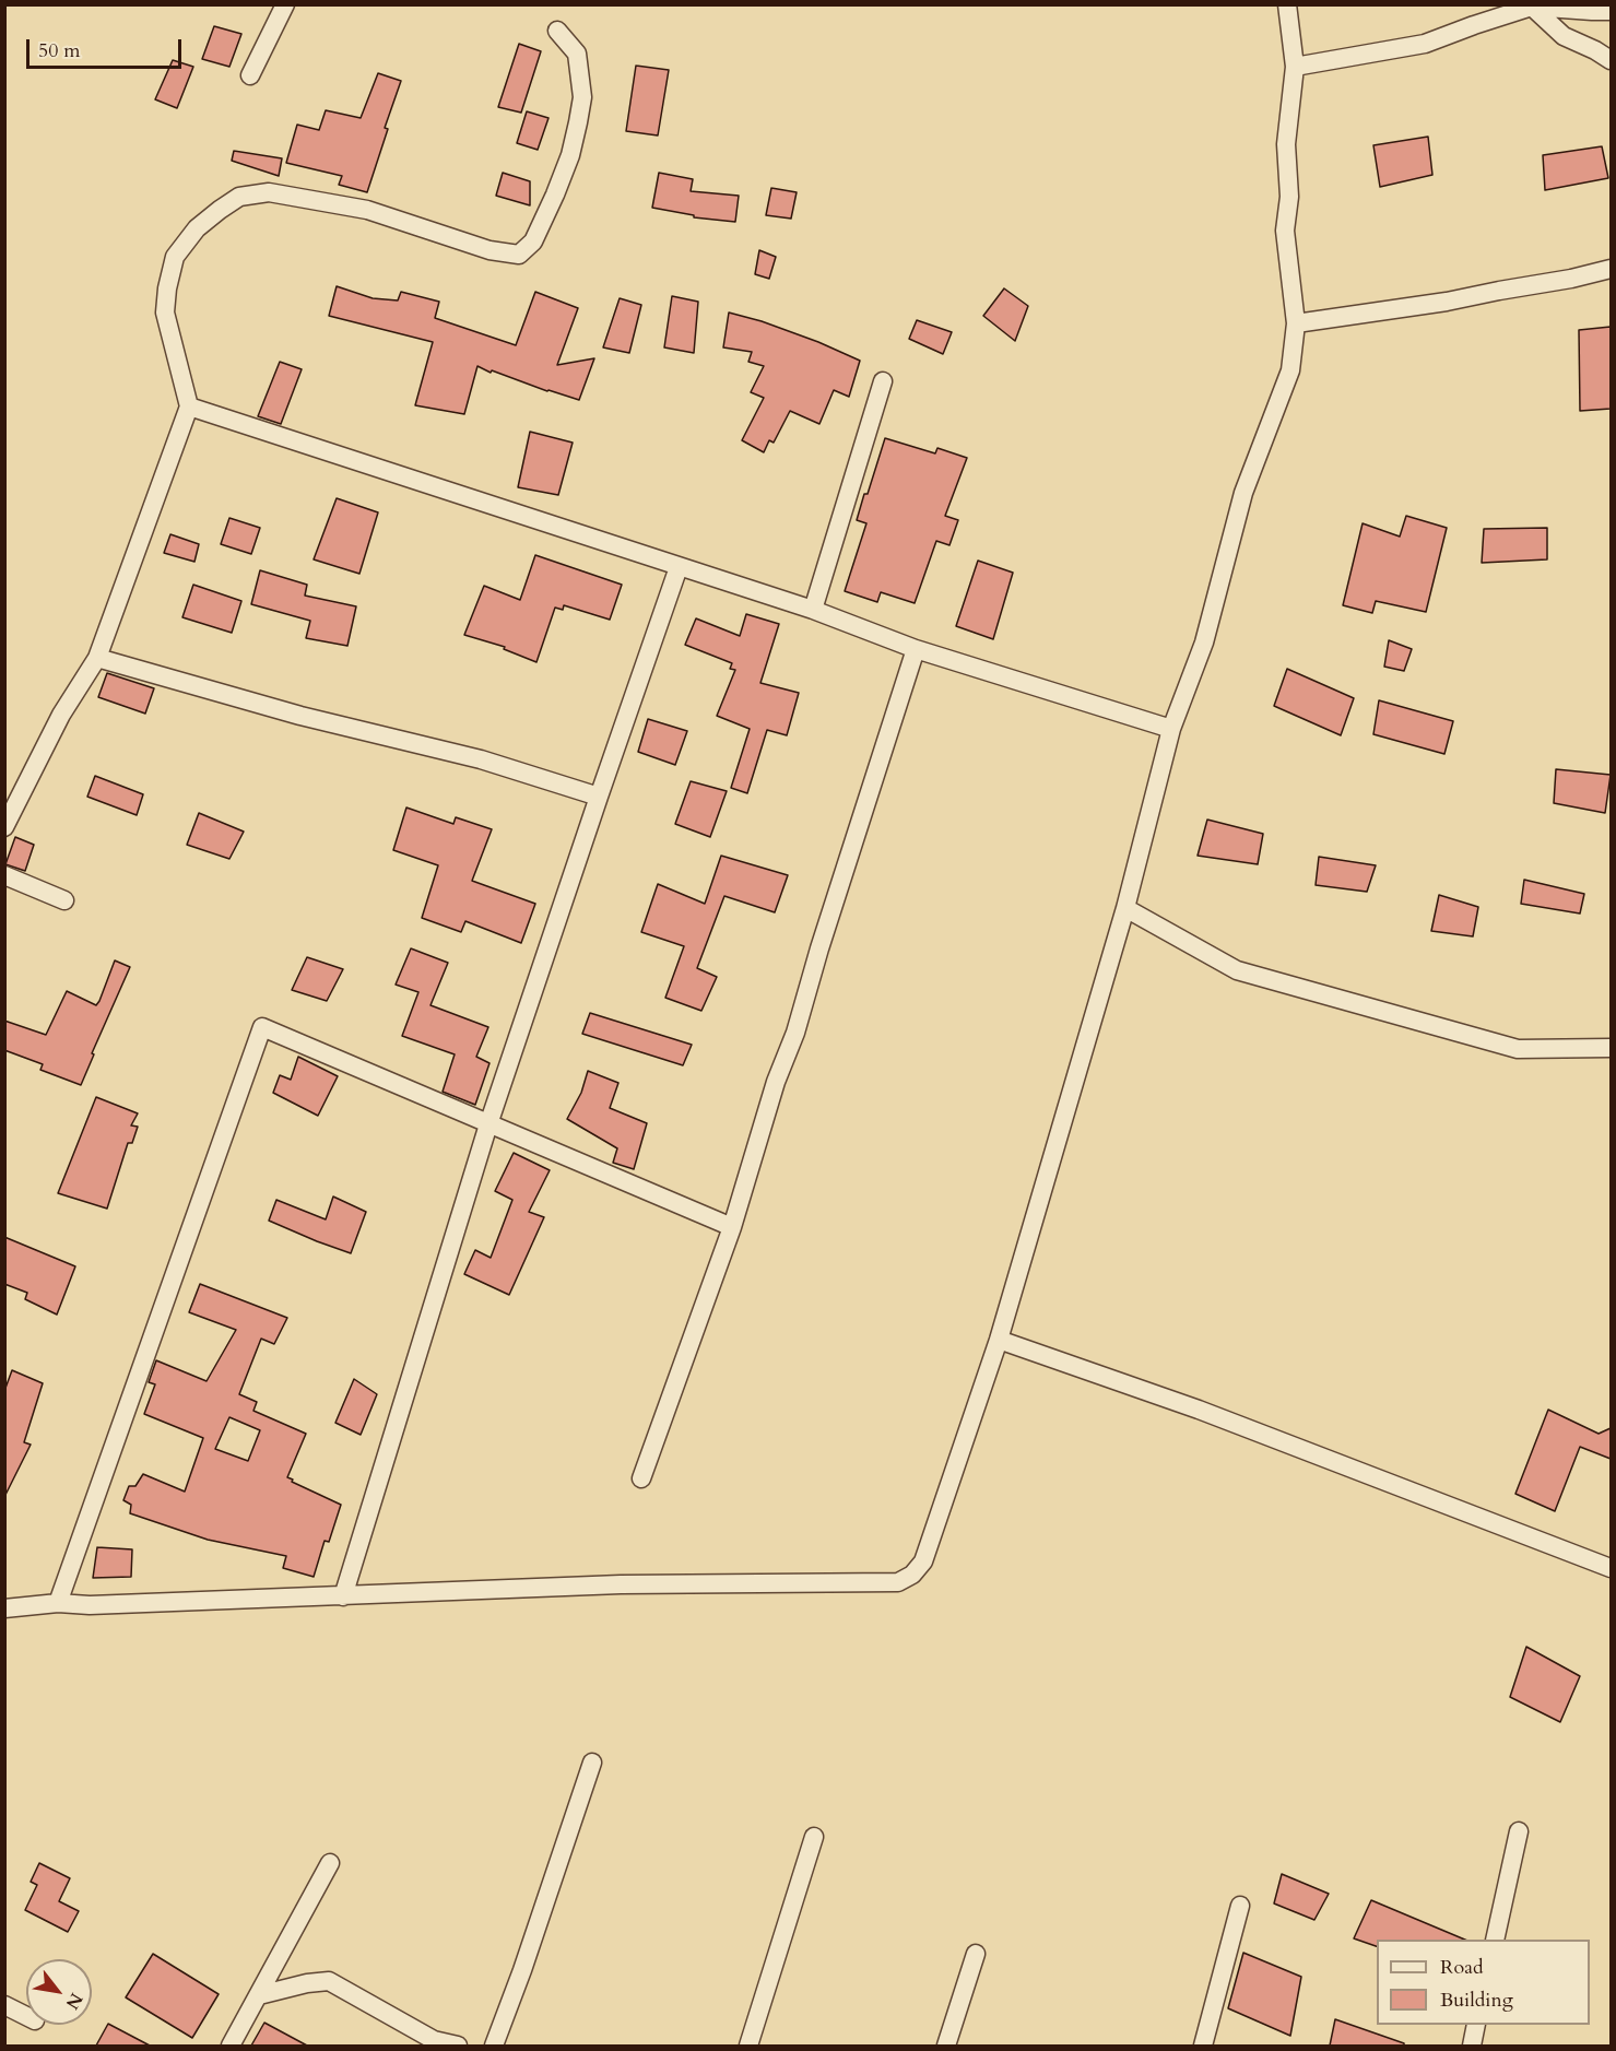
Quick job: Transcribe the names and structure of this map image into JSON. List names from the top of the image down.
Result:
{
  "legend": ["Road", "Building"],
  "scale_bar": "50 m",
  "north": "bottom right"
}
